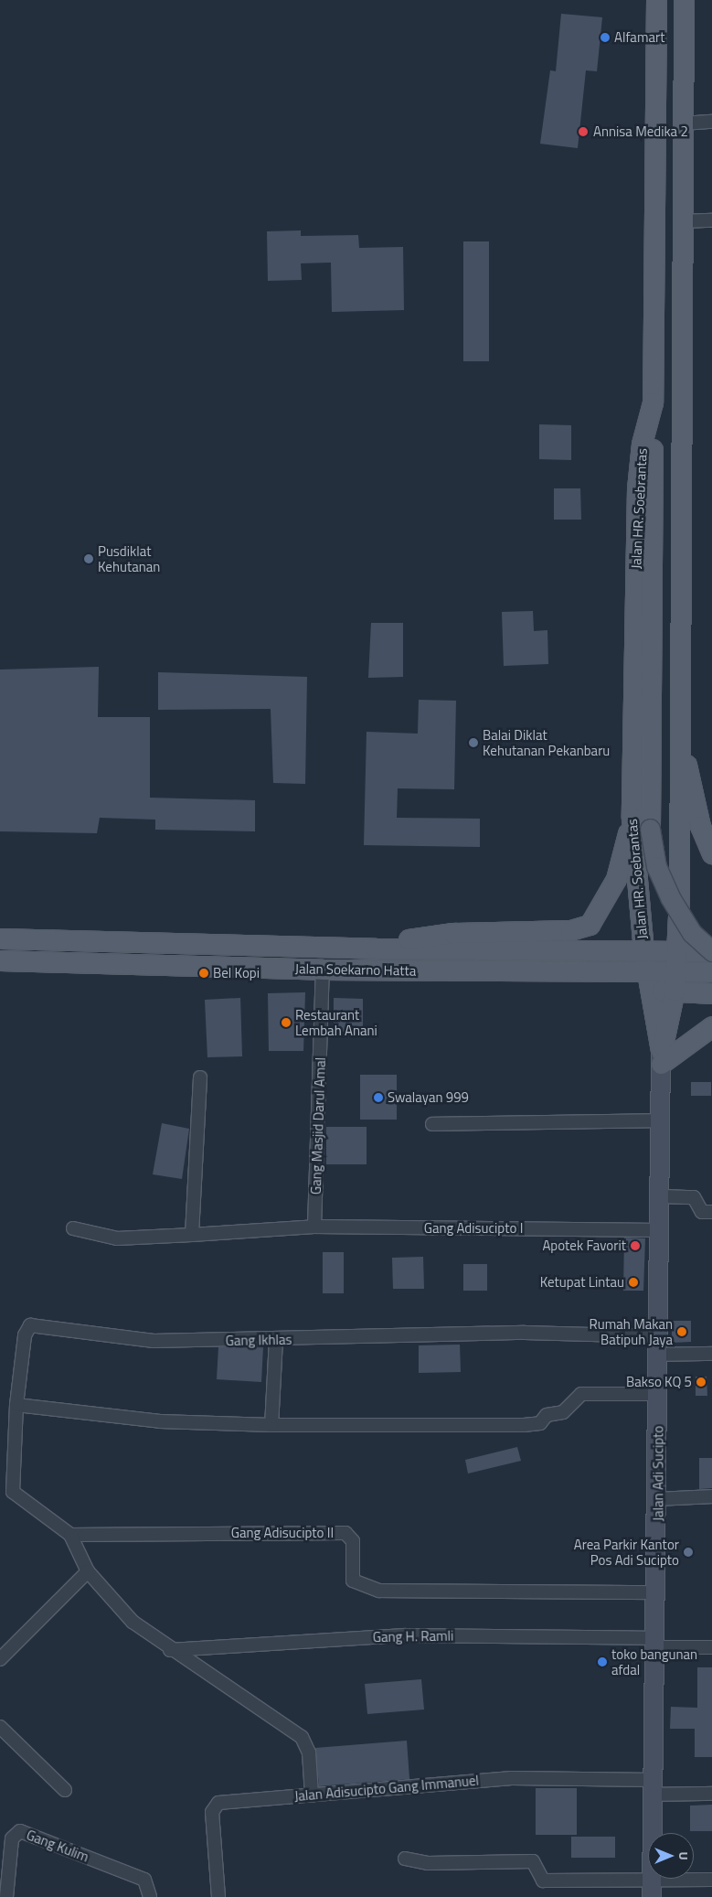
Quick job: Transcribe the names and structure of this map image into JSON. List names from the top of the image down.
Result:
{
  "streets": {
    "main road": ["Jalan HR. Soebrantas", "Jalan Soekarno Hatta", "Jalan Adi Sucipto"],
    "street": [
      "Gang Masjid Darul Amal",
      "Gang Adisucipto I",
      "Gang Ikhlas",
      "Gang Adisucipto II",
      "Gang H. Ramli",
      "Jalan Adisucipto Gang Immanuel",
      "Gang Kulim"
    ]
  },
  "crossings": [
    ["Jalan HR. Soebrantas", "Jalan Soekarno Hatta"],
    ["Jalan HR. Soebrantas", "Jalan Adi Sucipto"],
    ["Jalan Soekarno Hatta", "Gang Masjid Darul Amal"],
    ["Jalan Soekarno Hatta", "Jalan Adi Sucipto"],
    ["Gang Masjid Darul Amal", "Gang Adisucipto I"],
    ["Gang Adisucipto I", "Jalan Adi Sucipto"],
    ["Gang Ikhlas", "Jalan Adi Sucipto"],
    ["Jalan Adi Sucipto", "Gang Adisucipto II"],
    ["Jalan Adi Sucipto", "Gang H. Ramli"],
    ["Jalan Adi Sucipto", "Jalan Adisucipto Gang Immanuel"]
  ],
  "places": [
    "Alfamart",
    "Annisa Medika 2",
    "Pusdiklat Kehutanan",
    "Balai Diklat Kehutanan Pekanbaru",
    "Bel Kopi",
    "Restaurant Lembah Anani",
    "Swalayan 999",
    "Apotek Favorit",
    "Ketupat Lintau",
    "Rumah Makan Batipuh Jaya",
    "Bakso KQ 5",
    "Area Parkir Kantor Pos Adi Sucipto",
    "toko bangunan afdal"
  ],
  "north": "right"
}
